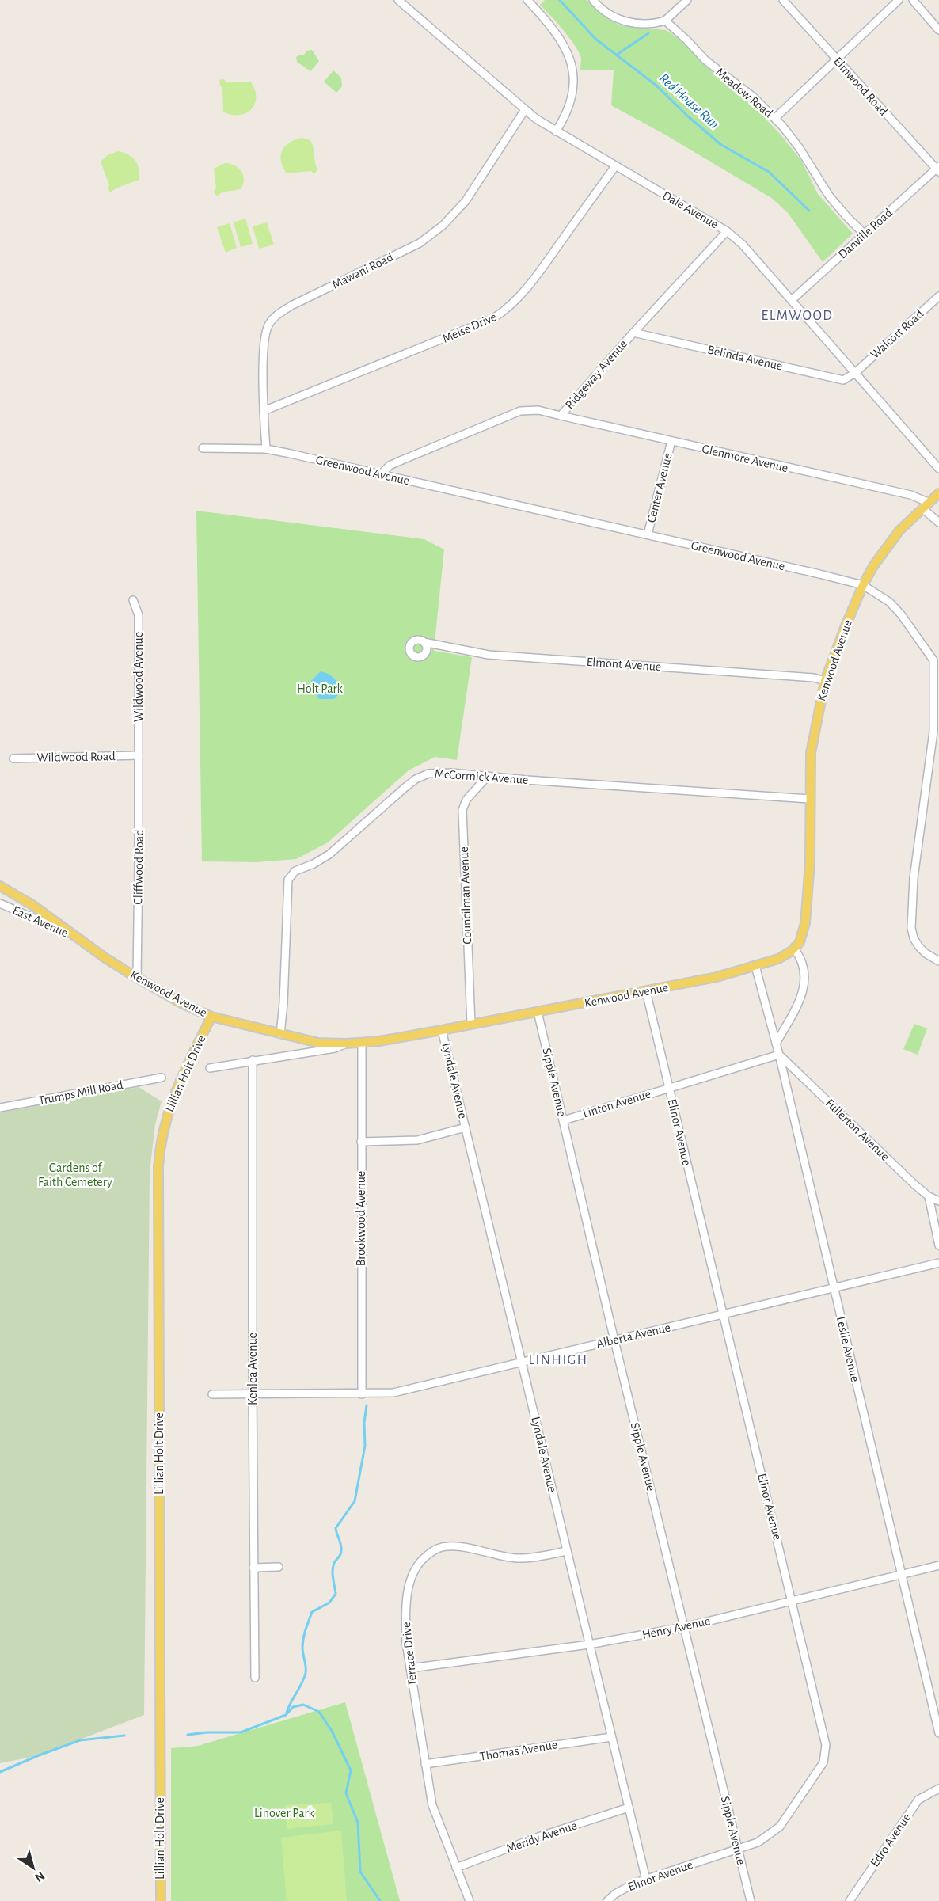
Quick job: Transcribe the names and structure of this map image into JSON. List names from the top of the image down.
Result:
{
  "streets": {
    "main road": ["Kenwood Avenue", "Lillian Holt Drive"],
    "street": [
      "Elmwood Road",
      "Meadow Road",
      "Dale Avenue",
      "Danville Road",
      "Mawani Road",
      "Meise Drive",
      "Walcott Road",
      "Belinda Avenue",
      "Ridgeway Avenue",
      "Glenmore Avenue",
      "Greenwood Avenue",
      "Center Avenue",
      "Elmont Avenue",
      "Wildwood Avenue",
      "Wildwood Road",
      "McCormick Avenue",
      "Cliffwood Road",
      "Councilman Avenue",
      "East Avenue",
      "Lyndale Avenue",
      "Sipple Avenue",
      "Trumps Mill Road",
      "Linton Avenue",
      "Fullerton Avenue",
      "Elinor Avenue",
      "Brookwood Avenue",
      "Alberta Avenue",
      "Leslie Avenue",
      "Kenlea Avenue",
      "Henry Avenue",
      "Terrace Drive",
      "Thomas Avenue",
      "Meridy Avenue",
      "Edro Avenue"
    ]
  },
  "crossings": [
    ["Elmwood Road", "Danville Road"],
    ["Meadow Road", "Danville Road"],
    ["Dale Avenue", "Danville Road"],
    ["Dale Avenue", "Mawani Road"],
    ["Dale Avenue", "Meise Drive"],
    ["Dale Avenue", "Walcott Road"],
    ["Dale Avenue", "Belinda Avenue"],
    ["Dale Avenue", "Ridgeway Avenue"],
    ["Mawani Road", "Meise Drive"],
    ["Mawani Road", "Greenwood Avenue"],
    ["Walcott Road", "Belinda Avenue"],
    ["Belinda Avenue", "Ridgeway Avenue"],
    ["Ridgeway Avenue", "Glenmore Avenue"],
    ["Ridgeway Avenue", "Greenwood Avenue"],
    ["Glenmore Avenue", "Center Avenue"],
    ["Glenmore Avenue", "Kenwood Avenue"],
    ["Greenwood Avenue", "Center Avenue"],
    ["Greenwood Avenue", "Kenwood Avenue"],
    ["Kenwood Avenue", "Elmont Avenue"],
    ["Kenwood Avenue", "McCormick Avenue"],
    ["Kenwood Avenue", "Cliffwood Road"],
    ["Kenwood Avenue", "Councilman Avenue"],
    ["Kenwood Avenue", "East Avenue"],
    ["Kenwood Avenue", "Lillian Holt Drive"],
    ["Kenwood Avenue", "Lyndale Avenue"],
    ["Kenwood Avenue", "Sipple Avenue"],
    ["Kenwood Avenue", "Elinor Avenue"],
    ["Kenwood Avenue", "Brookwood Avenue"],
    ["Kenwood Avenue", "Leslie Avenue"],
    ["Wildwood Avenue", "Wildwood Road"],
    ["Wildwood Avenue", "Cliffwood Road"],
    ["Wildwood Road", "Cliffwood Road"],
    ["McCormick Avenue", "Councilman Avenue"],
    ["Lyndale Avenue", "Elinor Avenue"],
    ["Lyndale Avenue", "Alberta Avenue"],
    ["Lyndale Avenue", "Henry Avenue"],
    ["Lyndale Avenue", "Terrace Drive"],
    ["Lyndale Avenue", "Thomas Avenue"],
    ["Lyndale Avenue", "Meridy Avenue"],
    ["Sipple Avenue", "Linton Avenue"],
    ["Sipple Avenue", "Elinor Avenue"],
    ["Sipple Avenue", "Alberta Avenue"],
    ["Sipple Avenue", "Henry Avenue"],
    ["Linton Avenue", "Fullerton Avenue"],
    ["Linton Avenue", "Elinor Avenue"],
    ["Linton Avenue", "Leslie Avenue"],
    ["Fullerton Avenue", "Leslie Avenue"],
    ["Elinor Avenue", "Alberta Avenue"],
    ["Elinor Avenue", "Henry Avenue"],
    ["Brookwood Avenue", "Alberta Avenue"],
    ["Alberta Avenue", "Leslie Avenue"],
    ["Alberta Avenue", "Kenlea Avenue"],
    ["Leslie Avenue", "Henry Avenue"],
    ["Henry Avenue", "Terrace Drive"],
    ["Terrace Drive", "Thomas Avenue"],
    ["Terrace Drive", "Meridy Avenue"]
  ],
  "districts": ["ELMWOOD", "LINHIGH"],
  "water": ["Red House Run"],
  "parks": ["Holt Park", "Gardens of Faith Cemetery", "Linover Park"],
  "north": "bottom right"
}
